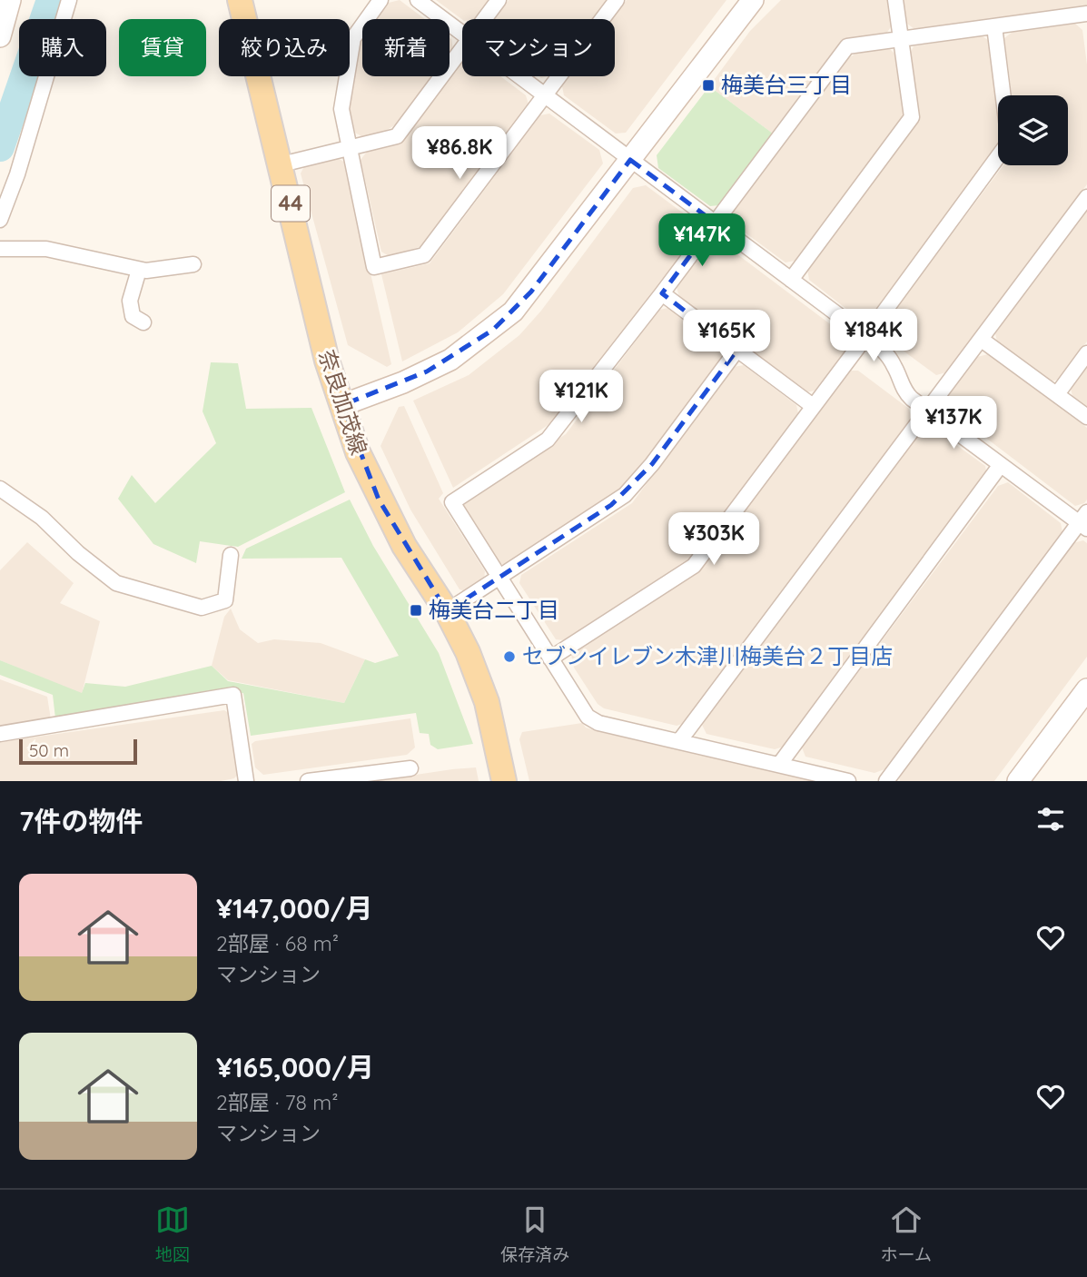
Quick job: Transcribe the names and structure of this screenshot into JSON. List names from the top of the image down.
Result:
{
  "streets": {
    "main road": ["44", "奈良加茂線"]
  },
  "places": {
    "transit": ["梅美台三丁目", "梅美台二丁目"],
    "other": ["セブンイレブン木津川梅美台２丁目店"]
  },
  "scale_bar": "50 m",
  "page": {
    "chip": [
      "購入",
      "賃貸",
      "絞り込み",
      "新着",
      "マンション"
    ],
    "price": [
      "¥86.8K",
      "¥147K",
      "¥184K",
      "¥165K",
      "¥121K",
      "¥137K",
      "¥303K"
    ],
    "scale": "50 m",
    "heading": "7件の物件",
    "list": [
      {
        "name": "¥147,000/月",
        "note": "2部屋 · 68 m² · マンション"
      },
      {
        "name": "¥165,000/月",
        "note": "2部屋 · 78 m² · マンション"
      }
    ],
    "tabs": ["地図", "保存済み", "ホーム"]
  }
}
